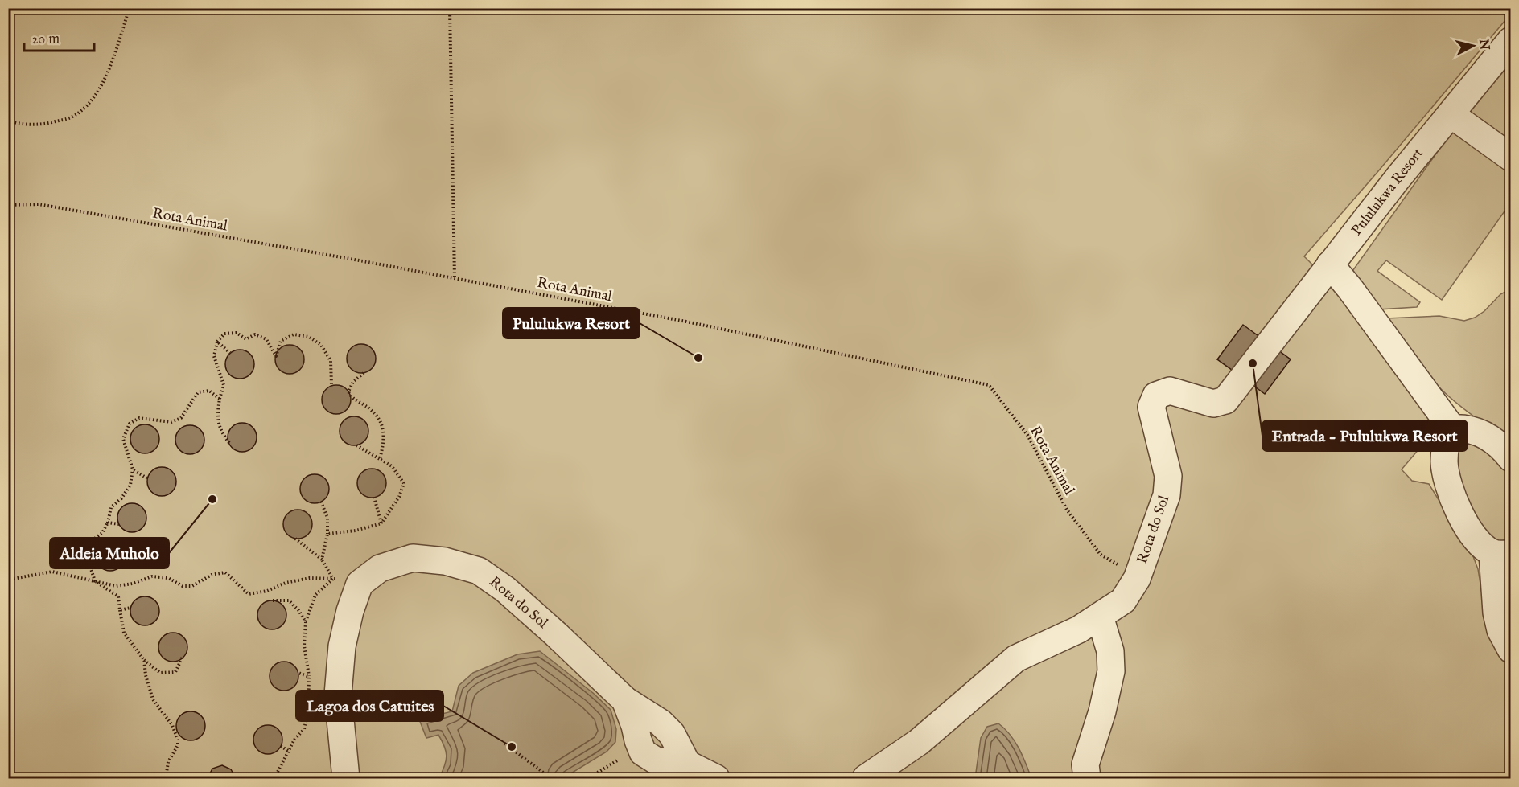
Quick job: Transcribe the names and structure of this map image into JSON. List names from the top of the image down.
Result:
{
  "streets": {
    "street": ["Pululukwa Resort", "Rota do Sol"],
    "path": ["Rota Animal"]
  },
  "crossings": [
    ["Pululukwa Resort", "Rota do Sol"]
  ],
  "places": [
    "Pululukwa Resort",
    "Entrada - Pululukwa Resort",
    "Aldeia Muholo",
    "Lagoa dos Catuites"
  ],
  "scale_bar": "20 m",
  "north": "right"
}
